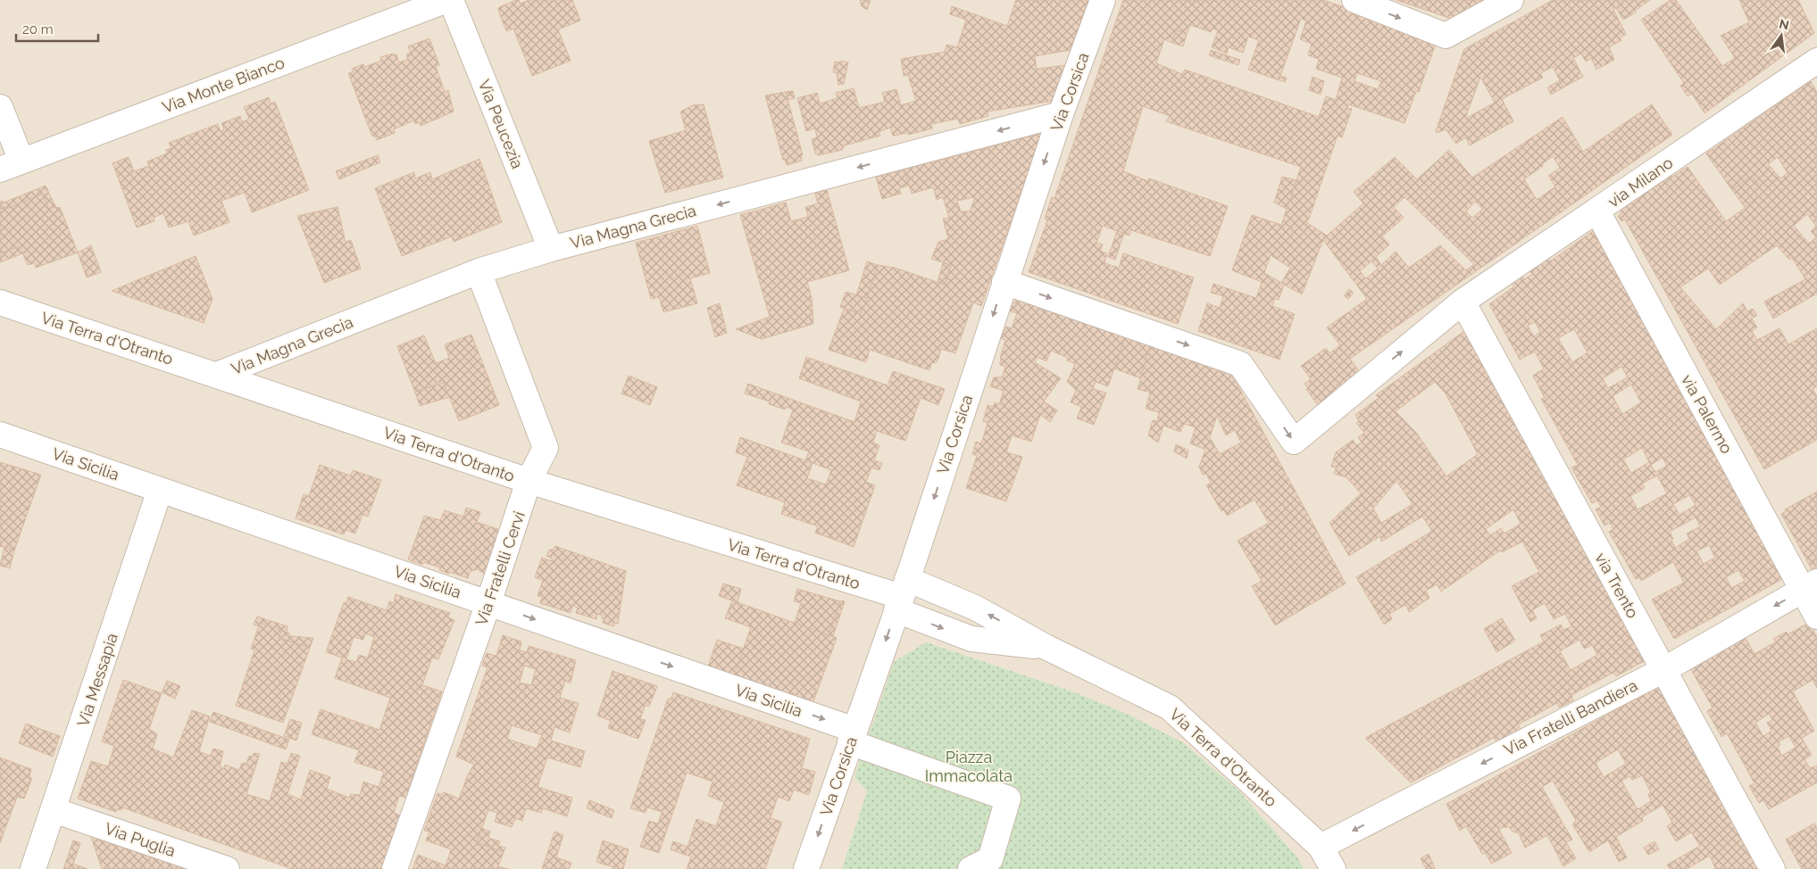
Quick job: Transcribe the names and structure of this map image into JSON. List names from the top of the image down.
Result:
{
  "streets": {
    "street": [
      "Via Monte Bianco",
      "Via Corsica",
      "Via Peucezia",
      "via Milano",
      "Via Magna Grecia",
      "Via Terra d'Otranto",
      "via Palermo",
      "Via Sicilia",
      "Via Fratelli Cervi",
      "via Trento",
      "Via Messapia",
      "Via Fratelli Bandiera",
      "Via Puglia"
    ]
  },
  "crossings": [
    ["Via Corsica", "via Milano"],
    ["Via Corsica", "Via Magna Grecia"],
    ["Via Corsica", "Via Terra d'Otranto"],
    ["Via Corsica", "Via Sicilia"],
    ["Via Peucezia", "Via Magna Grecia"],
    ["via Milano", "via Palermo"],
    ["via Milano", "via Trento"],
    ["Via Magna Grecia", "Via Terra d'Otranto"],
    ["Via Magna Grecia", "Via Fratelli Cervi"],
    ["Via Terra d'Otranto", "Via Fratelli Cervi"],
    ["Via Terra d'Otranto", "Via Fratelli Bandiera"],
    ["via Palermo", "Via Fratelli Bandiera"],
    ["Via Sicilia", "Via Fratelli Cervi"],
    ["Via Sicilia", "Via Messapia"],
    ["via Trento", "Via Fratelli Bandiera"],
    ["Via Messapia", "Via Puglia"]
  ],
  "one_way": [
    "Via Corsica",
    "via Milano",
    "Via Magna Grecia",
    "Via Fratelli Bandiera"
  ],
  "parks": ["Piazza Immacolata"],
  "scale_bar": "20 m",
  "north": "top"
}
